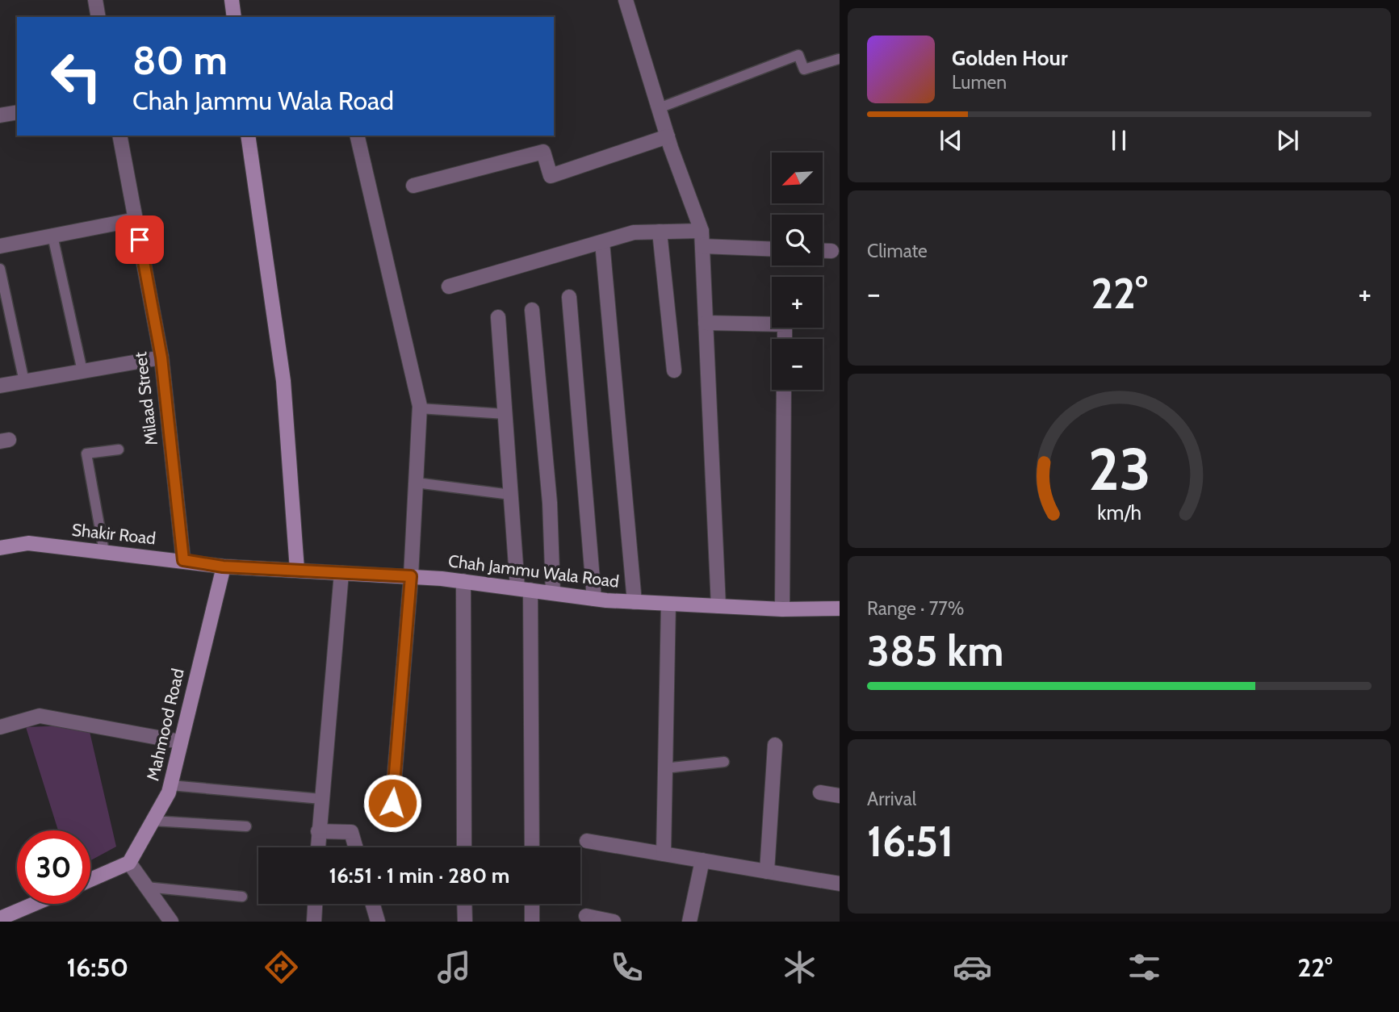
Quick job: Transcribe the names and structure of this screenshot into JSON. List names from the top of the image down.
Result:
{
  "streets": {
    "street": [
      "Milaad Street",
      "Shakir Road",
      "Chah Jammu Wala Road",
      "Mahmood Road"
    ]
  },
  "crossings": [
    ["Milaad Street", "Shakir Road"],
    ["Shakir Road", "Chah Jammu Wala Road"],
    ["Shakir Road", "Mahmood Road"],
    ["Chah Jammu Wala Road", "Mahmood Road"]
  ],
  "north": "bottom left",
  "page": {
    "turn": ["80 m", "Chah Jammu Wala Road"],
    "song": ["Golden Hour", "Lumen"],
    "map_buttons": ["+", "−"],
    "tile": [
      "Climate",
      ["Range · 77%", "385 km"],
      ["Arrival", "16:51"]
    ],
    "heat": ["−", "22°", "+"],
    "limit": "30",
    "trip": "16:51 · 1 min · 280 m",
    "tabs": ["16:50", "22°"],
    "gauge": ["23", "km/h"]
  }
}
